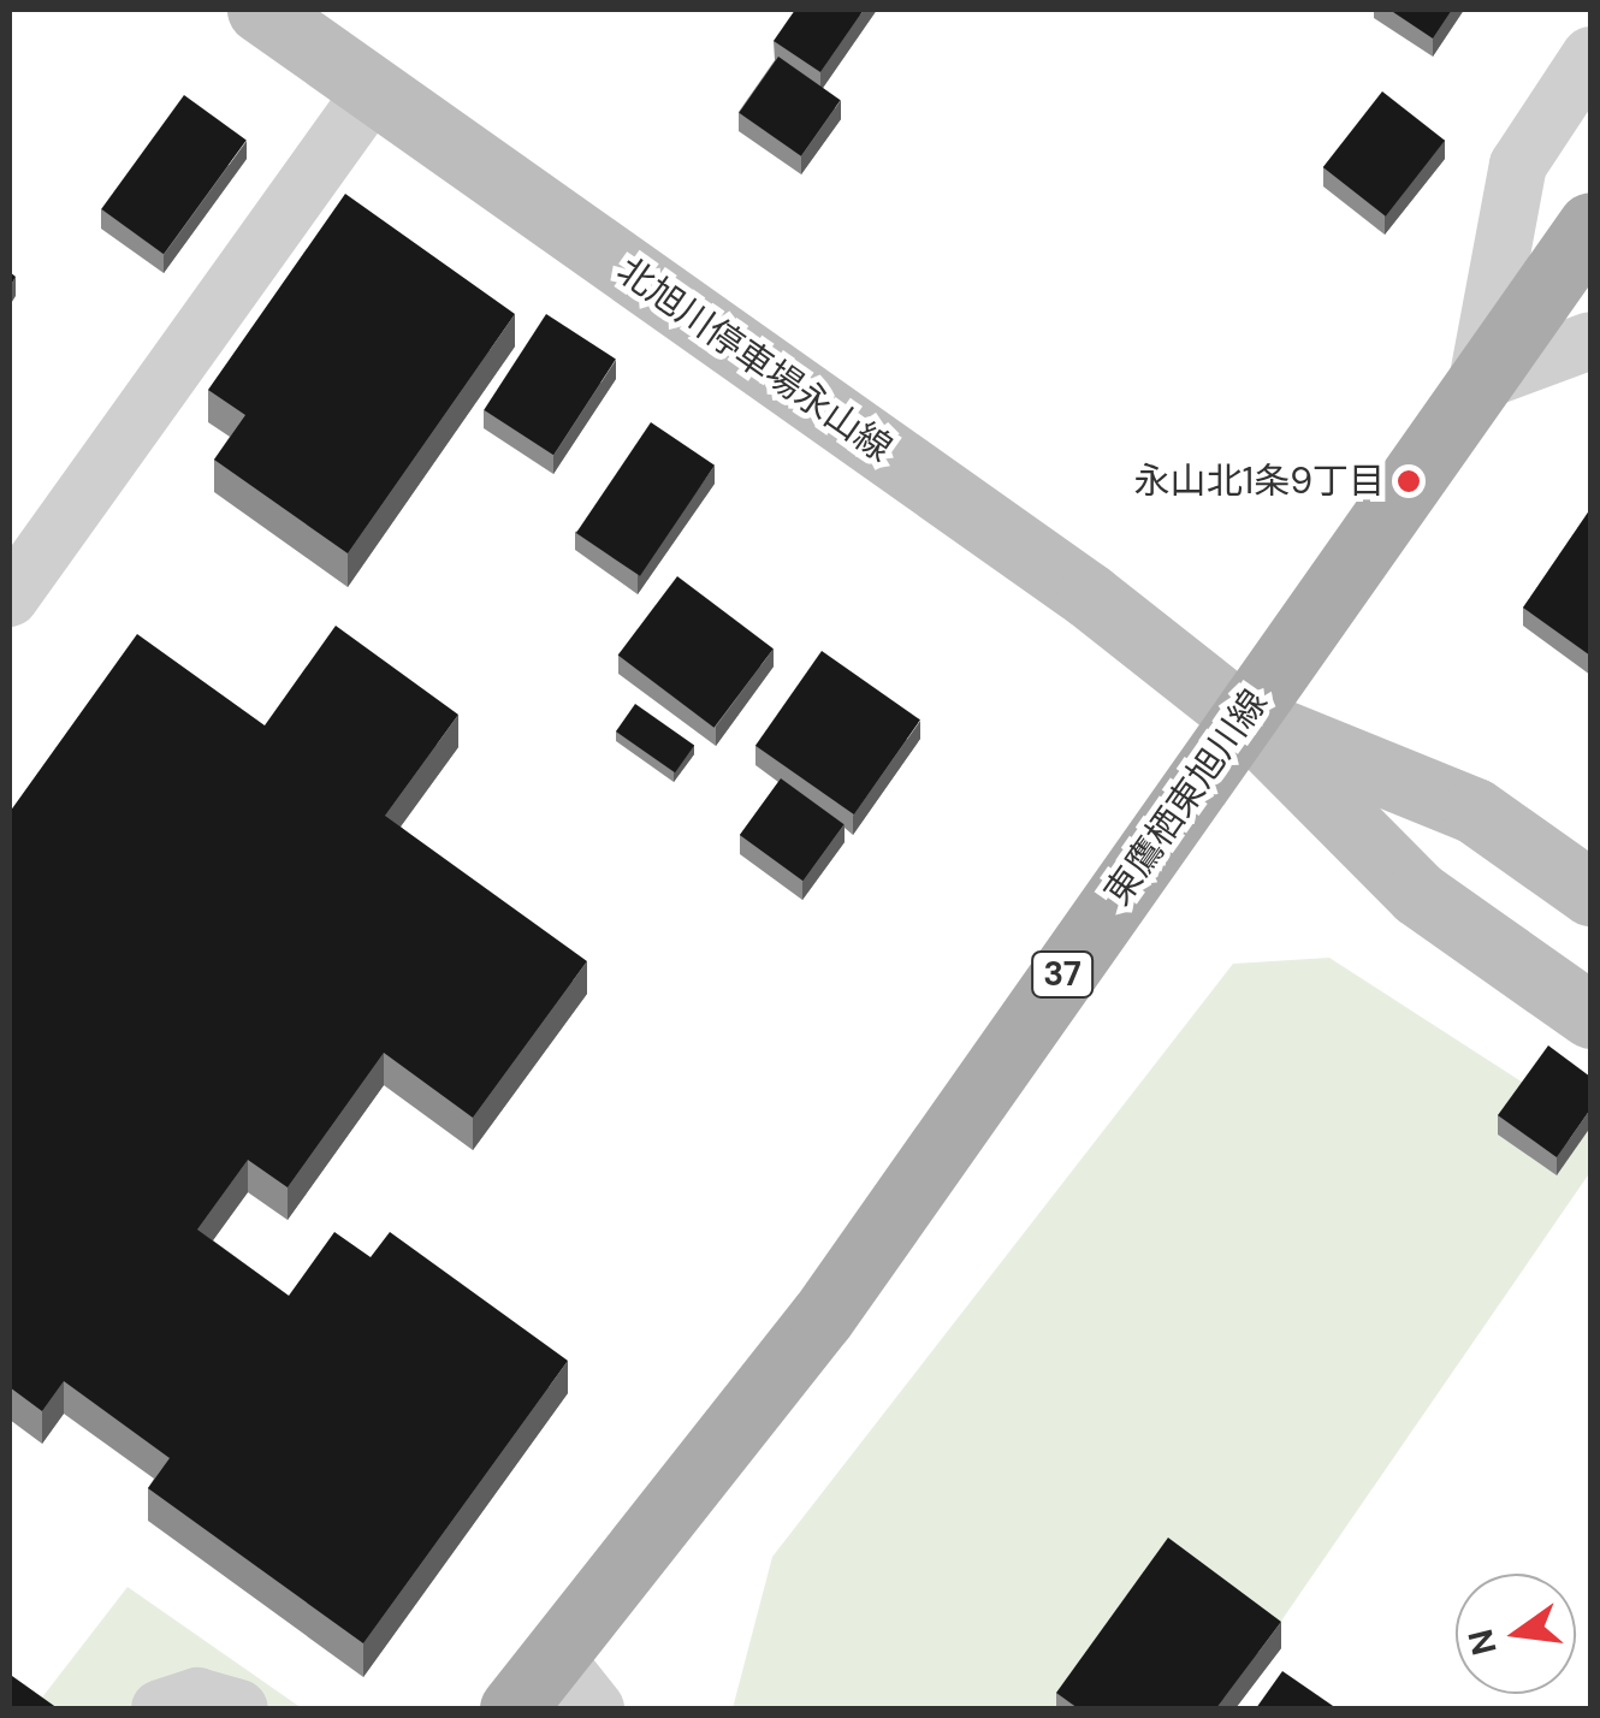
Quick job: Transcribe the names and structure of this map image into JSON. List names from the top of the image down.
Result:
{
  "streets": {
    "main road": ["北旭川停車場永山線", "東鷹栖東旭川線", "37"]
  },
  "crossings": [
    ["北旭川停車場永山線", "東鷹栖東旭川線"]
  ],
  "places": ["永山北1条9丁目"],
  "north": "left"
}
